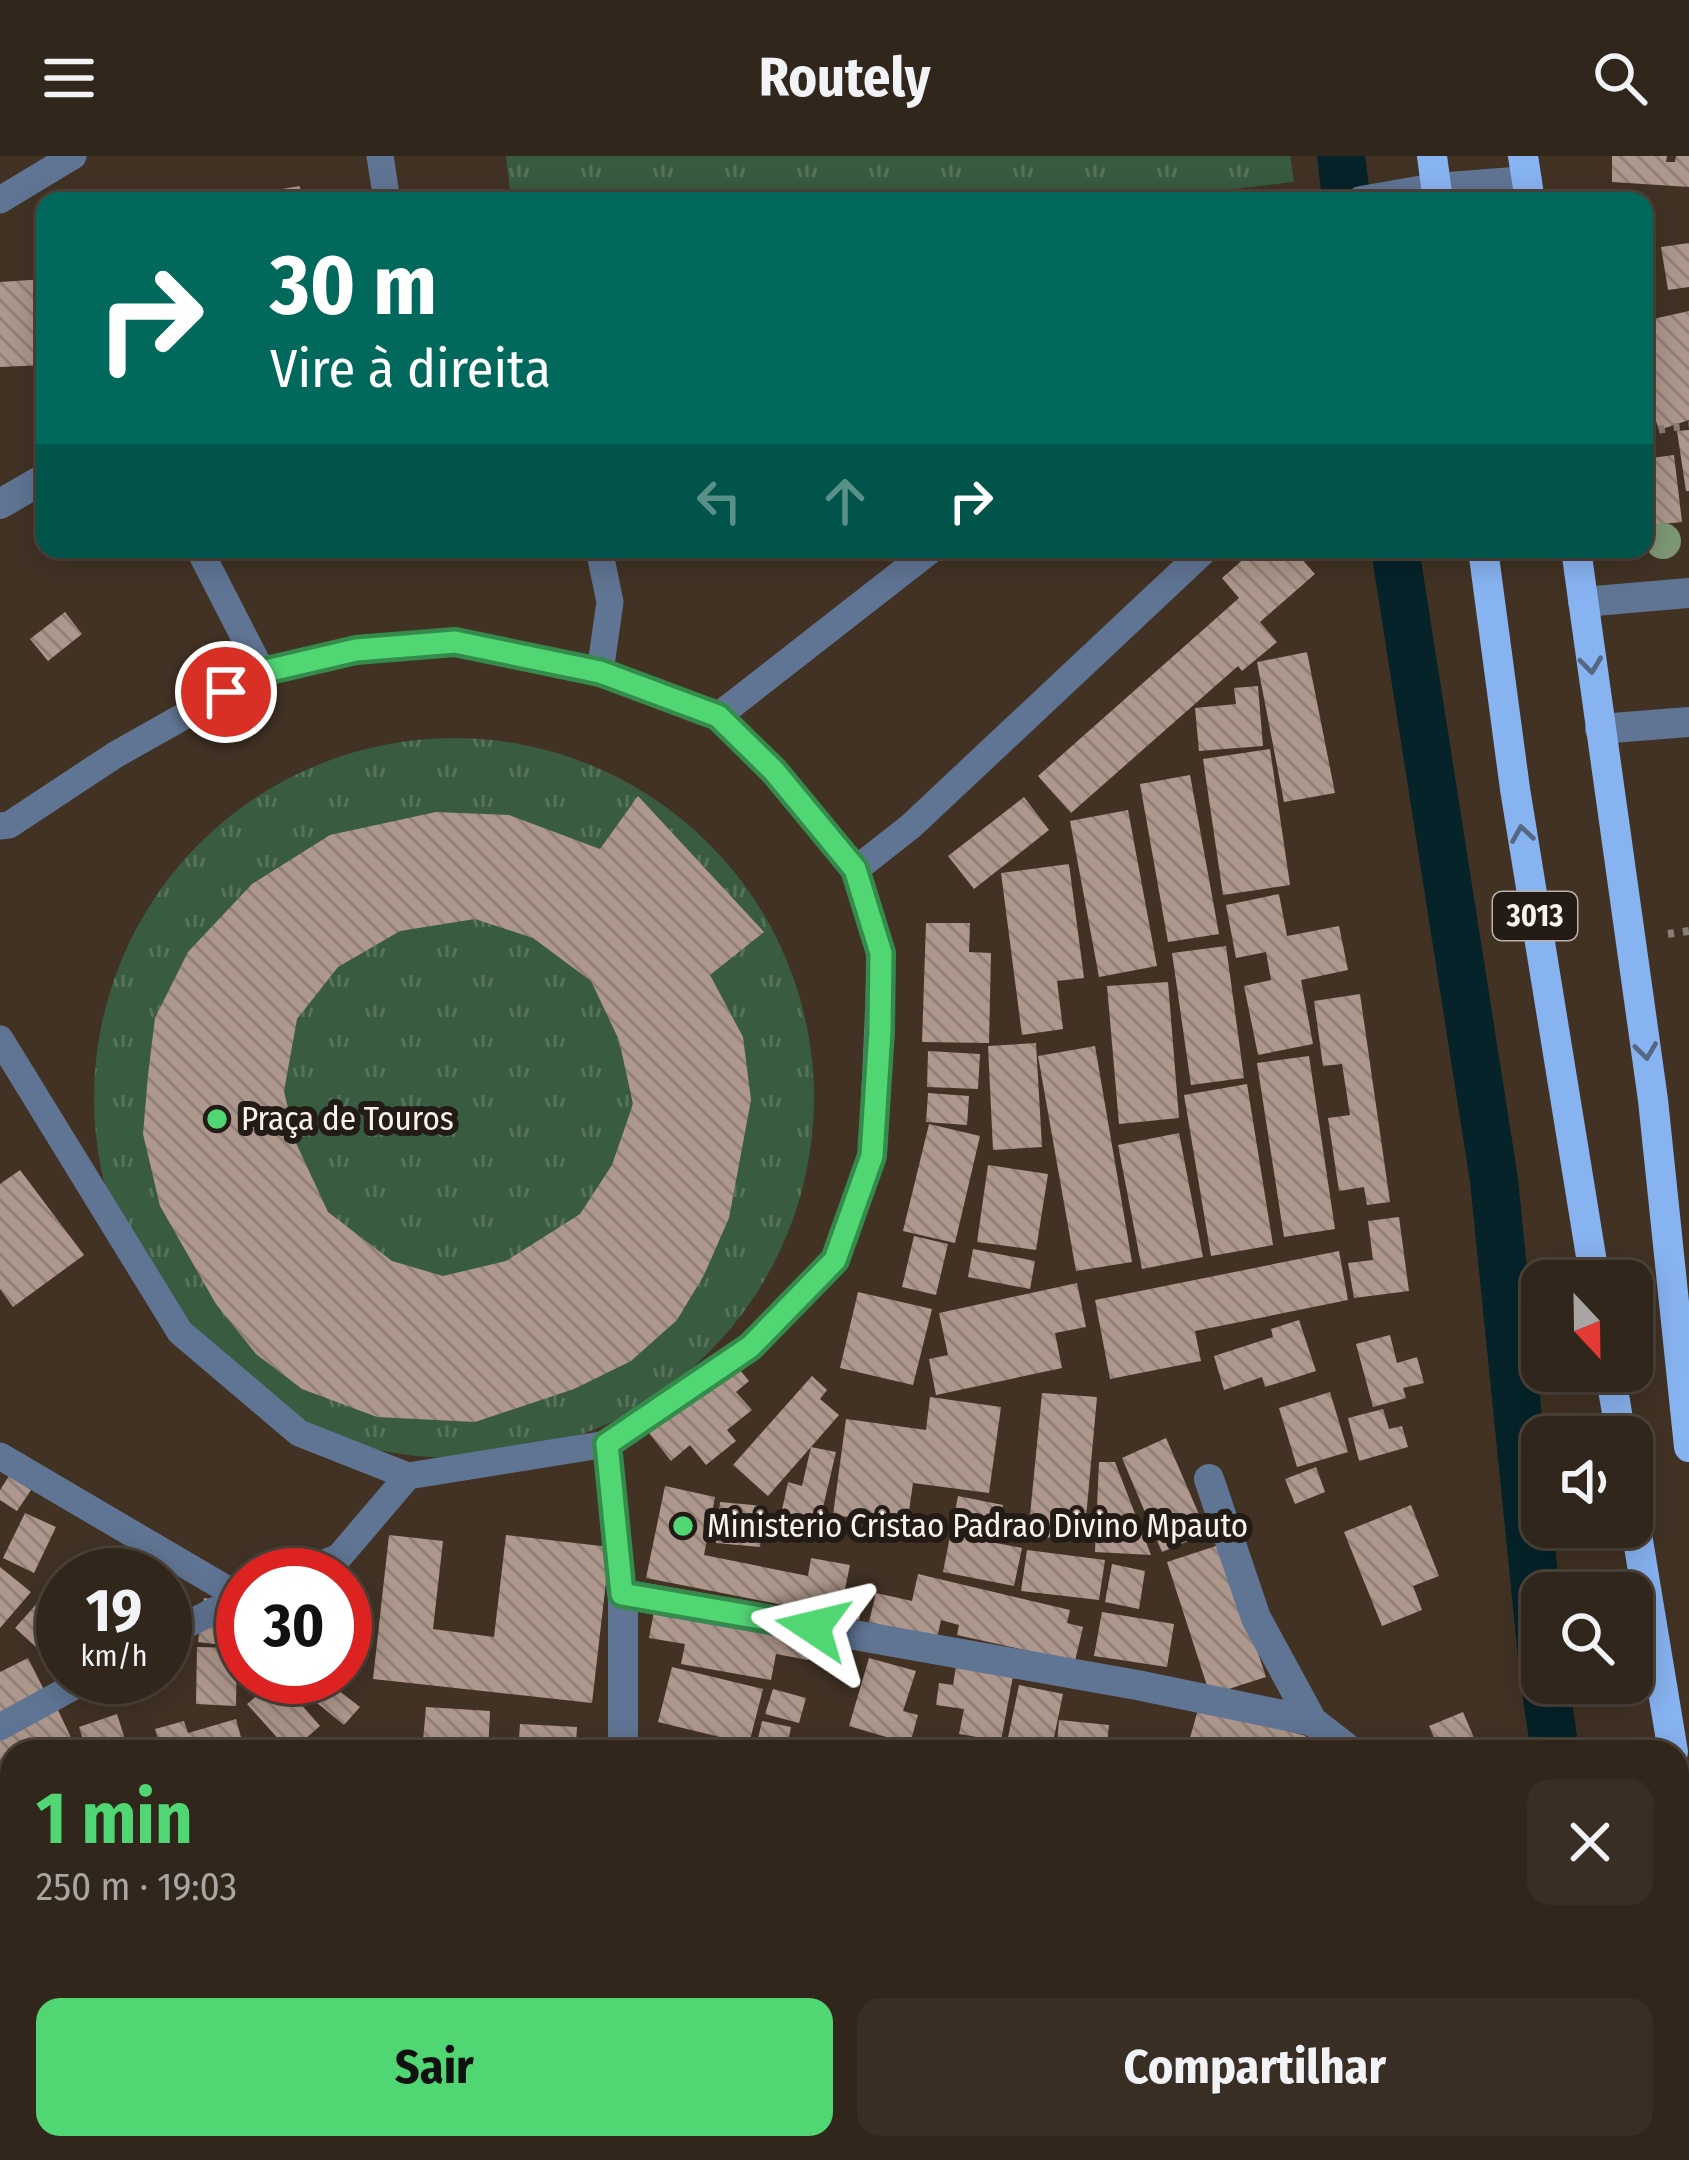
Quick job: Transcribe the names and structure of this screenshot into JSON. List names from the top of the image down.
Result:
{
  "streets": {
    "main road": ["3013"]
  },
  "places": ["Praça de Touros", "Ministerio Cristao Padrao Divino Mpauto"],
  "north": "bottom",
  "page": {
    "header": "Routely",
    "turn": ["30 m", "Vire à direita"],
    "speed": "19 km/h",
    "limit": "30",
    "heading": ["1 min", "250 m · 19:03"],
    "buttons": ["Sair", "Compartilhar"]
  }
}
